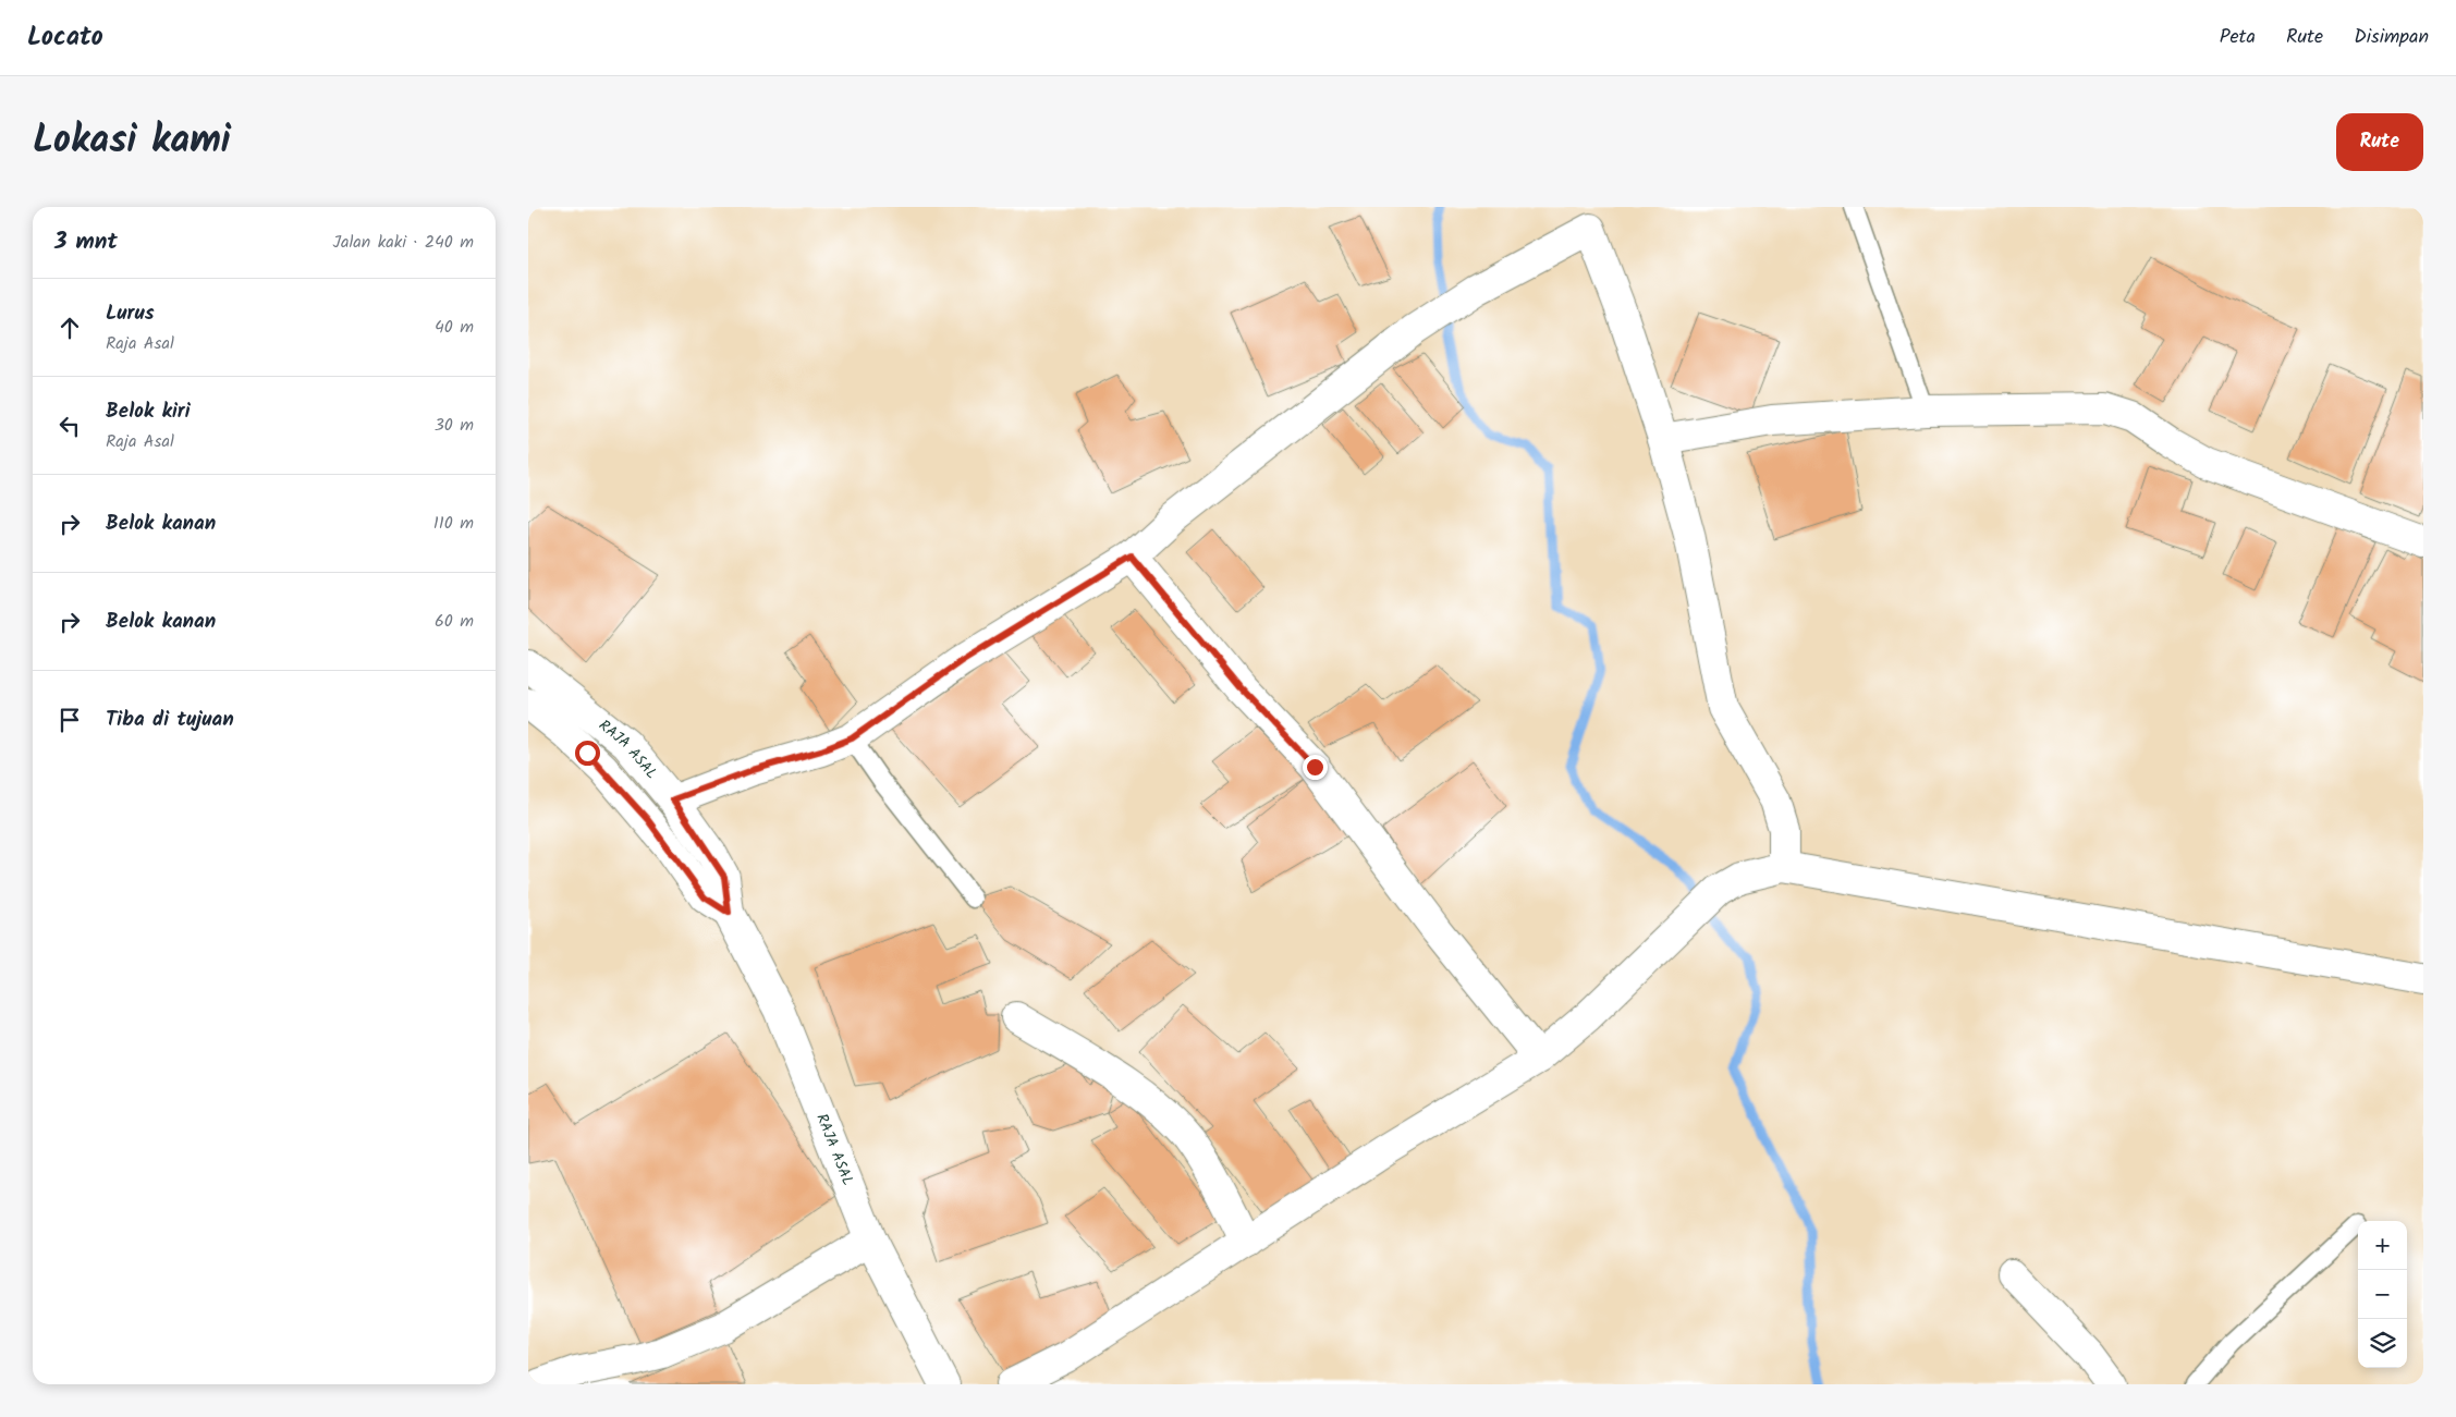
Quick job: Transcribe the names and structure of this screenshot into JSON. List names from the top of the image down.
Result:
{
  "streets": {
    "street": ["RAJA ASAL"]
  },
  "page": {
    "header": "Locato",
    "nav": ["Peta", "Rute", "Disimpan"],
    "title": "Lokasi kami",
    "buttons": "Rute",
    "heading": ["3 mnt", "Jalan kaki · 240 m"],
    "list": [
      ["Lurus", "Raja Asal", "40 m"],
      ["Belok kiri", "Raja Asal", "30 m"],
      ["Belok kanan", "110 m"],
      ["Belok kanan", "60 m"],
      "Tiba di tujuan"
    ],
    "map_buttons": ["+", "−"]
  }
}
